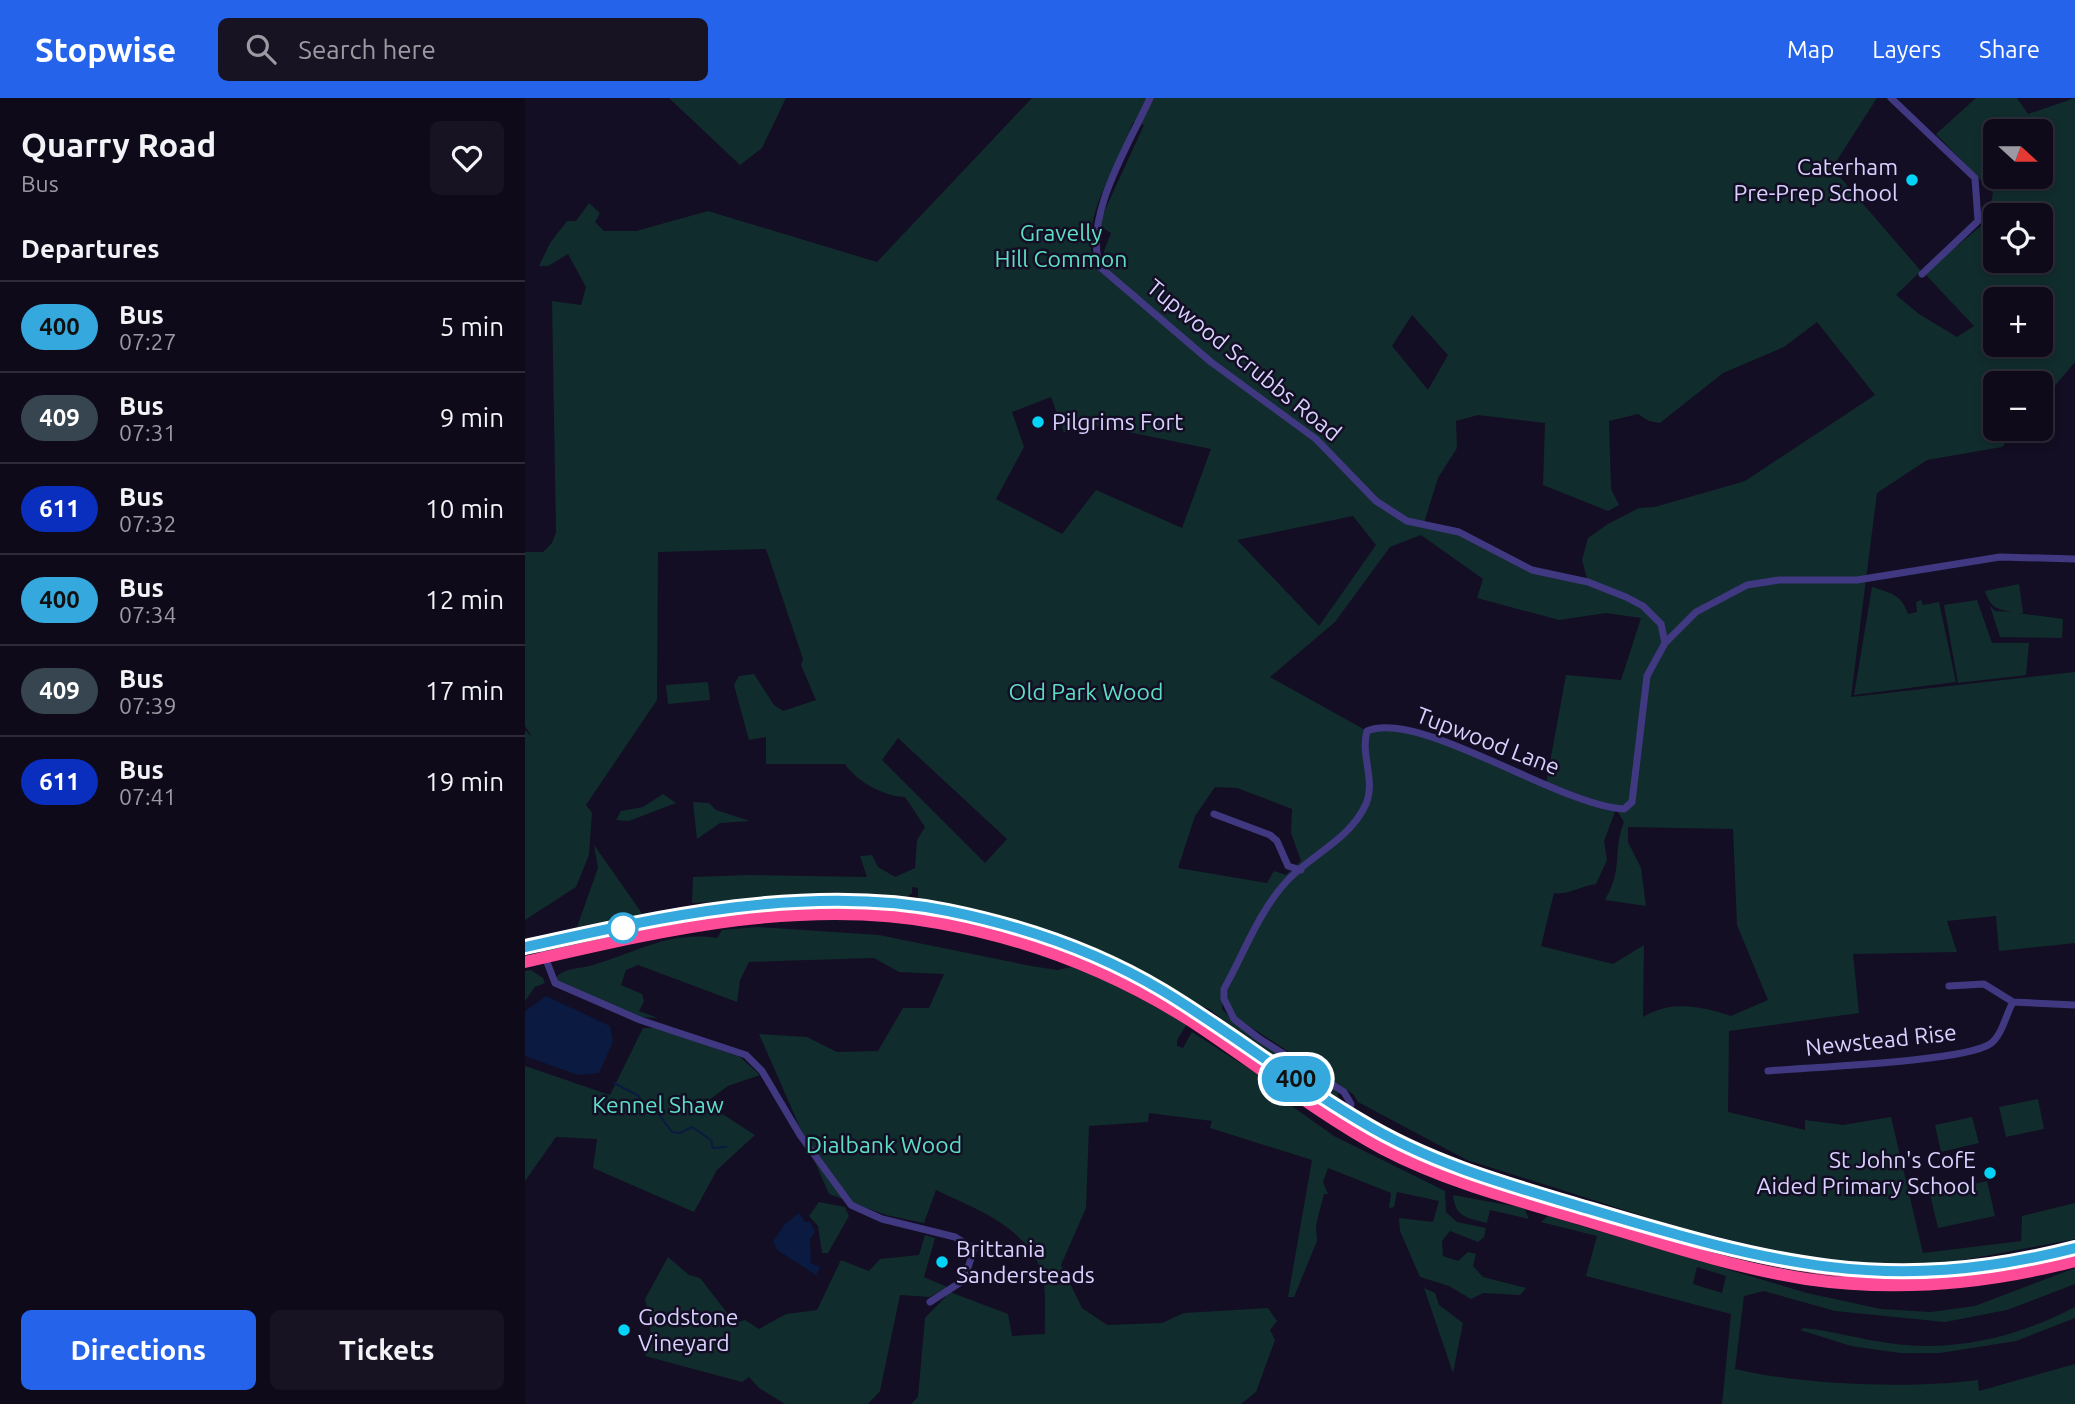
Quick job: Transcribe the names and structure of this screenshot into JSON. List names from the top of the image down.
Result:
{
  "streets": {
    "street": ["Tupwood Scrubbs Road", "Tupwood Lane", "Newstead Rise"]
  },
  "parks": [
    "Gravelly Hill Common",
    "Old Park Wood",
    "Kennel Shaw",
    "Dialbank Wood"
  ],
  "places": [
    "Caterham Pre-Prep School",
    "Pilgrims Fort",
    "St John's CofE Aided Primary School",
    "Brittania Sandersteads",
    "Godstone Vineyard"
  ],
  "lines": ["bus line 400"],
  "north": "right",
  "page": {
    "header": "Stopwise",
    "search": "Search here",
    "nav": ["Map", "Layers", "Share"],
    "heading": [
      ["Quarry Road", "Bus"],
      "Departures"
    ],
    "on_map": "400",
    "map_buttons": ["+", "−"],
    "list": [
      {
        "mark": "400",
        "name": "Bus",
        "note": "07:27",
        "value": "5 min"
      },
      {
        "mark": "409",
        "name": "Bus",
        "note": "07:31",
        "value": "9 min"
      },
      {
        "mark": "611",
        "name": "Bus",
        "note": "07:32",
        "value": "10 min"
      },
      {
        "mark": "400",
        "name": "Bus",
        "note": "07:34",
        "value": "12 min"
      },
      {
        "mark": "409",
        "name": "Bus",
        "note": "07:39",
        "value": "17 min"
      },
      {
        "mark": "611",
        "name": "Bus",
        "note": "07:41",
        "value": "19 min"
      }
    ],
    "buttons": ["Directions", "Tickets"]
  }
}
